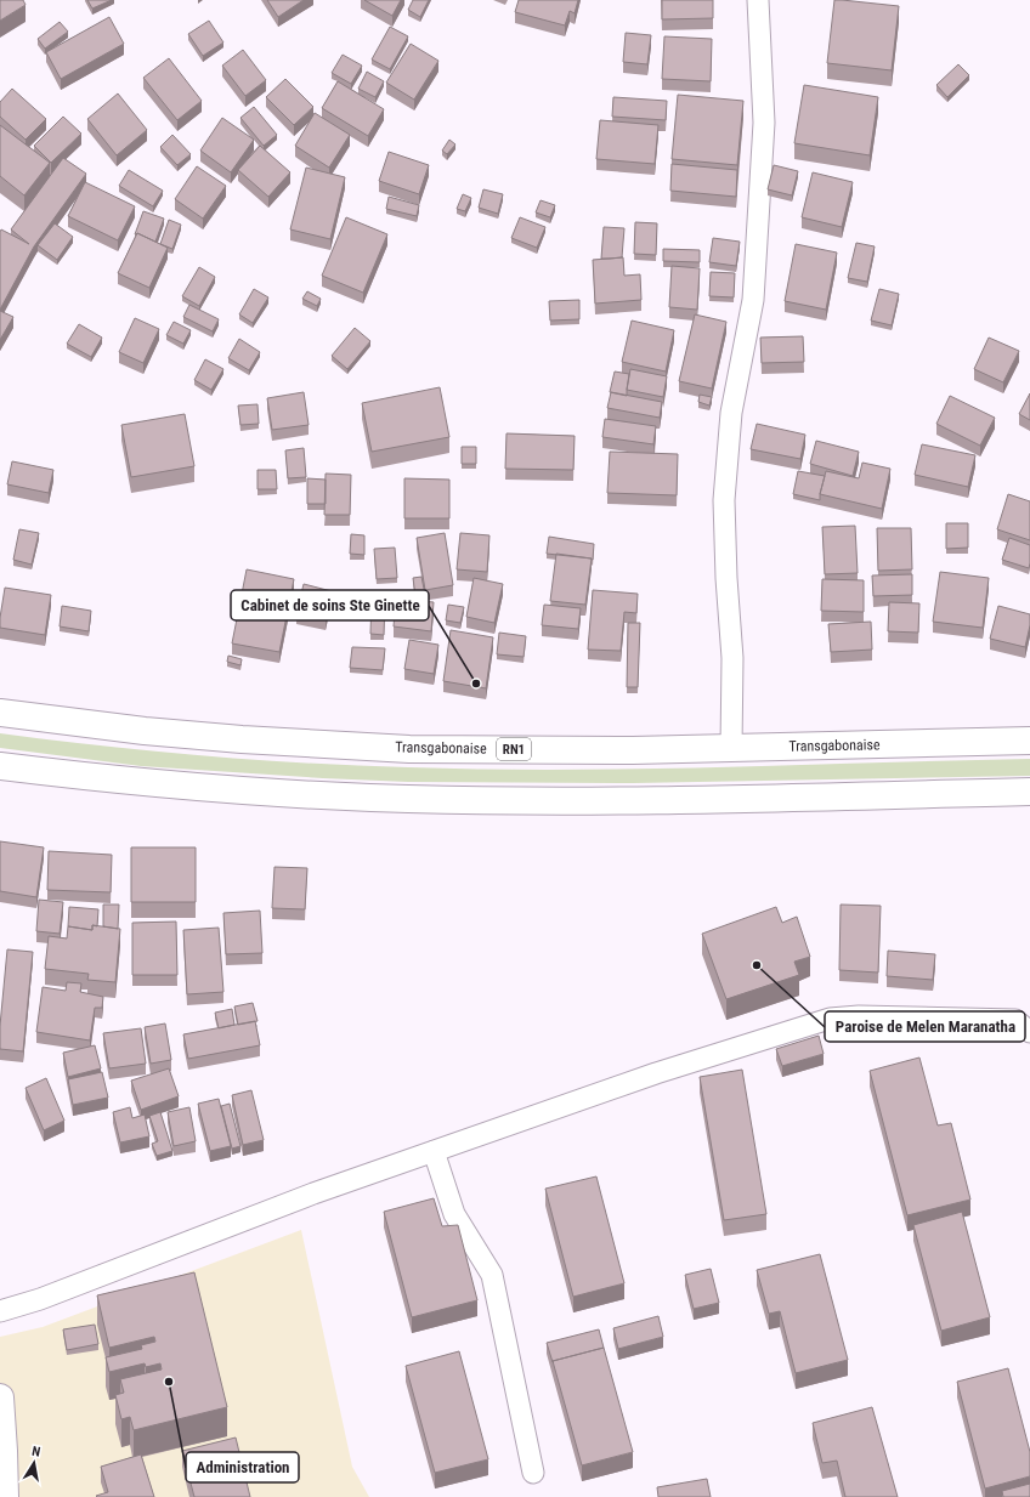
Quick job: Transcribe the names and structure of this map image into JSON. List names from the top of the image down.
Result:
{
  "streets": {
    "main road": ["Transgabonaise", "RN1"]
  },
  "places": ["Cabinet de soins Ste Ginette", "Paroise de Melen Maranatha", "Administration"],
  "north": "top"
}
